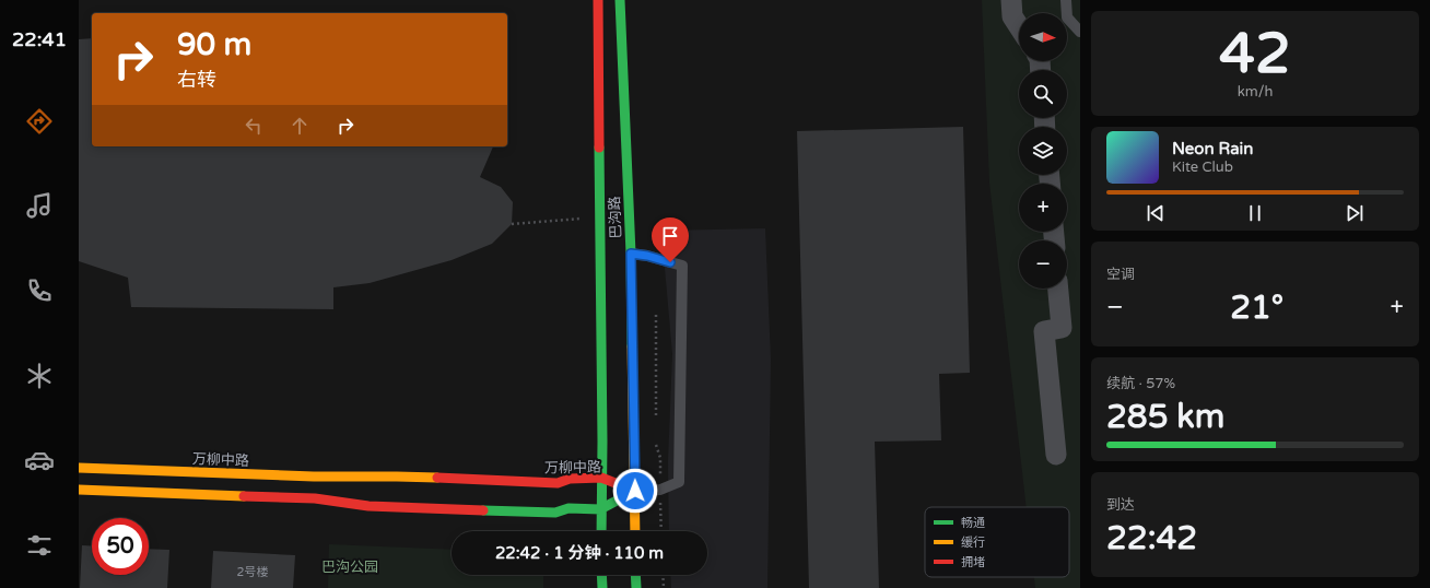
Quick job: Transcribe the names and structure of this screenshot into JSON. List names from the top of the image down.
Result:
{
  "streets": {
    "main road": ["巴沟路", "万柳中路"]
  },
  "crossings": [
    ["巴沟路", "万柳中路"]
  ],
  "parks": ["巴沟公园"],
  "house_numbers": ["2号楼"],
  "legend": ["畅通", "缓行", "拥堵"],
  "north": "right",
  "page": {
    "tabs": "22:41",
    "tile": [
      ["42", "km/h"],
      "空调",
      ["续航 · 57%", "285 km"],
      ["到达", "22:42"]
    ],
    "map_buttons": ["+", "−"],
    "turn": ["90 m", "右转"],
    "song": ["Neon Rain", "Kite Club"],
    "heat": ["−", "21°", "+"],
    "limit": "50",
    "trip": "22:42 · 1 分钟 · 110 m"
  }
}
